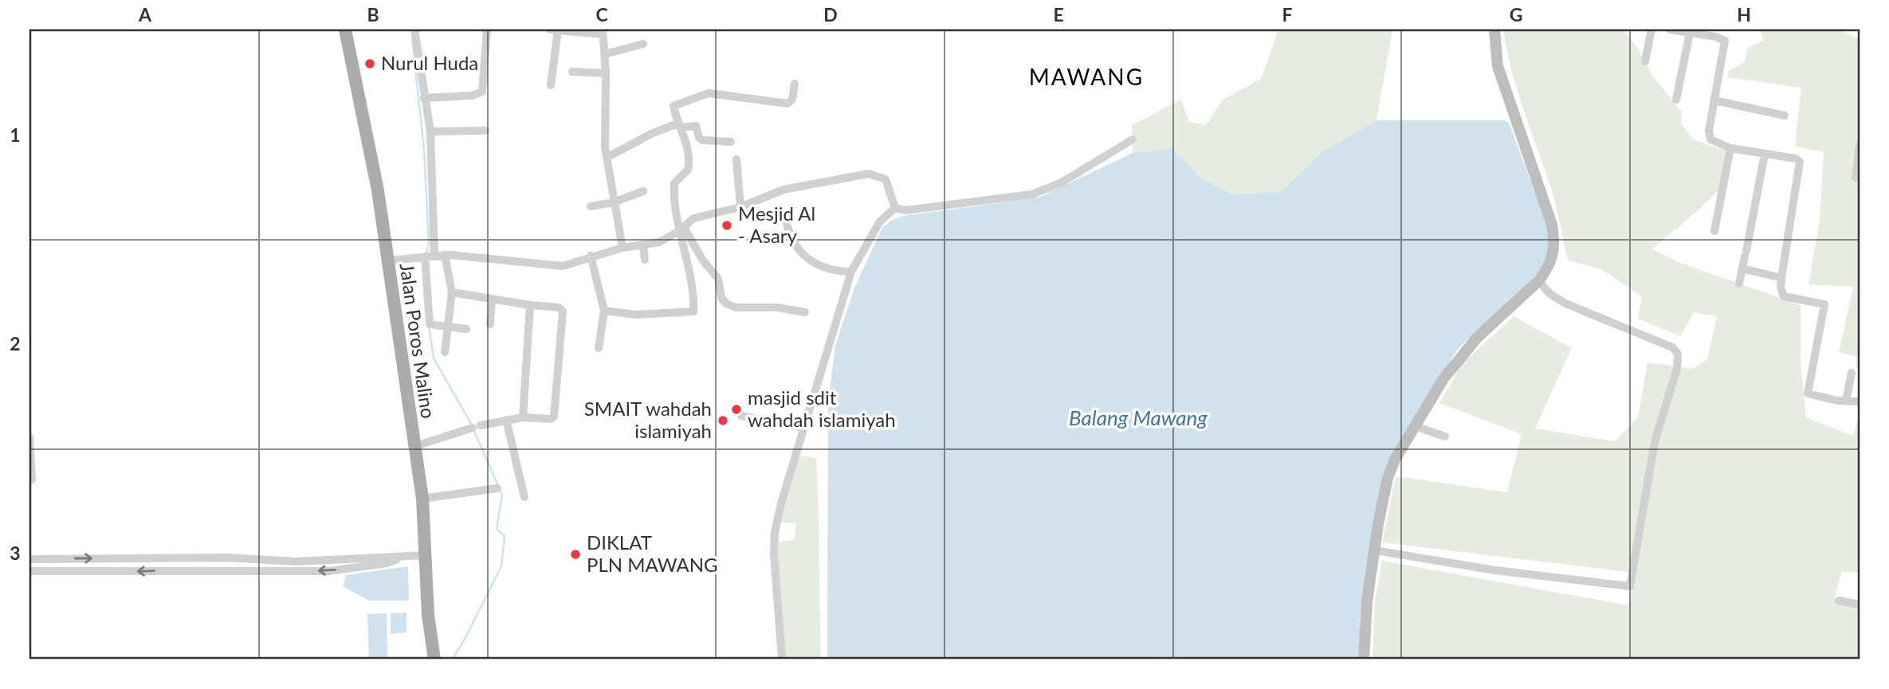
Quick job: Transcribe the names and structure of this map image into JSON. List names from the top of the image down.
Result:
{
  "streets": {
    "main road": ["Jalan Poros Malino"]
  },
  "districts": ["MAWANG"],
  "water": ["Balang Mawang"],
  "places": [
    "Nurul Huda",
    "Mesjid Al - Asary",
    "masjid sdit wahdah islamiyah",
    "SMAIT wahdah islamiyah",
    "DIKLAT PLN MAWANG"
  ],
  "grid": {
    "columns": [
      "A",
      "B",
      "C",
      "D",
      "E",
      "F",
      "G",
      "H"
    ],
    "rows": ["1", "2", "3"]
  }
}
